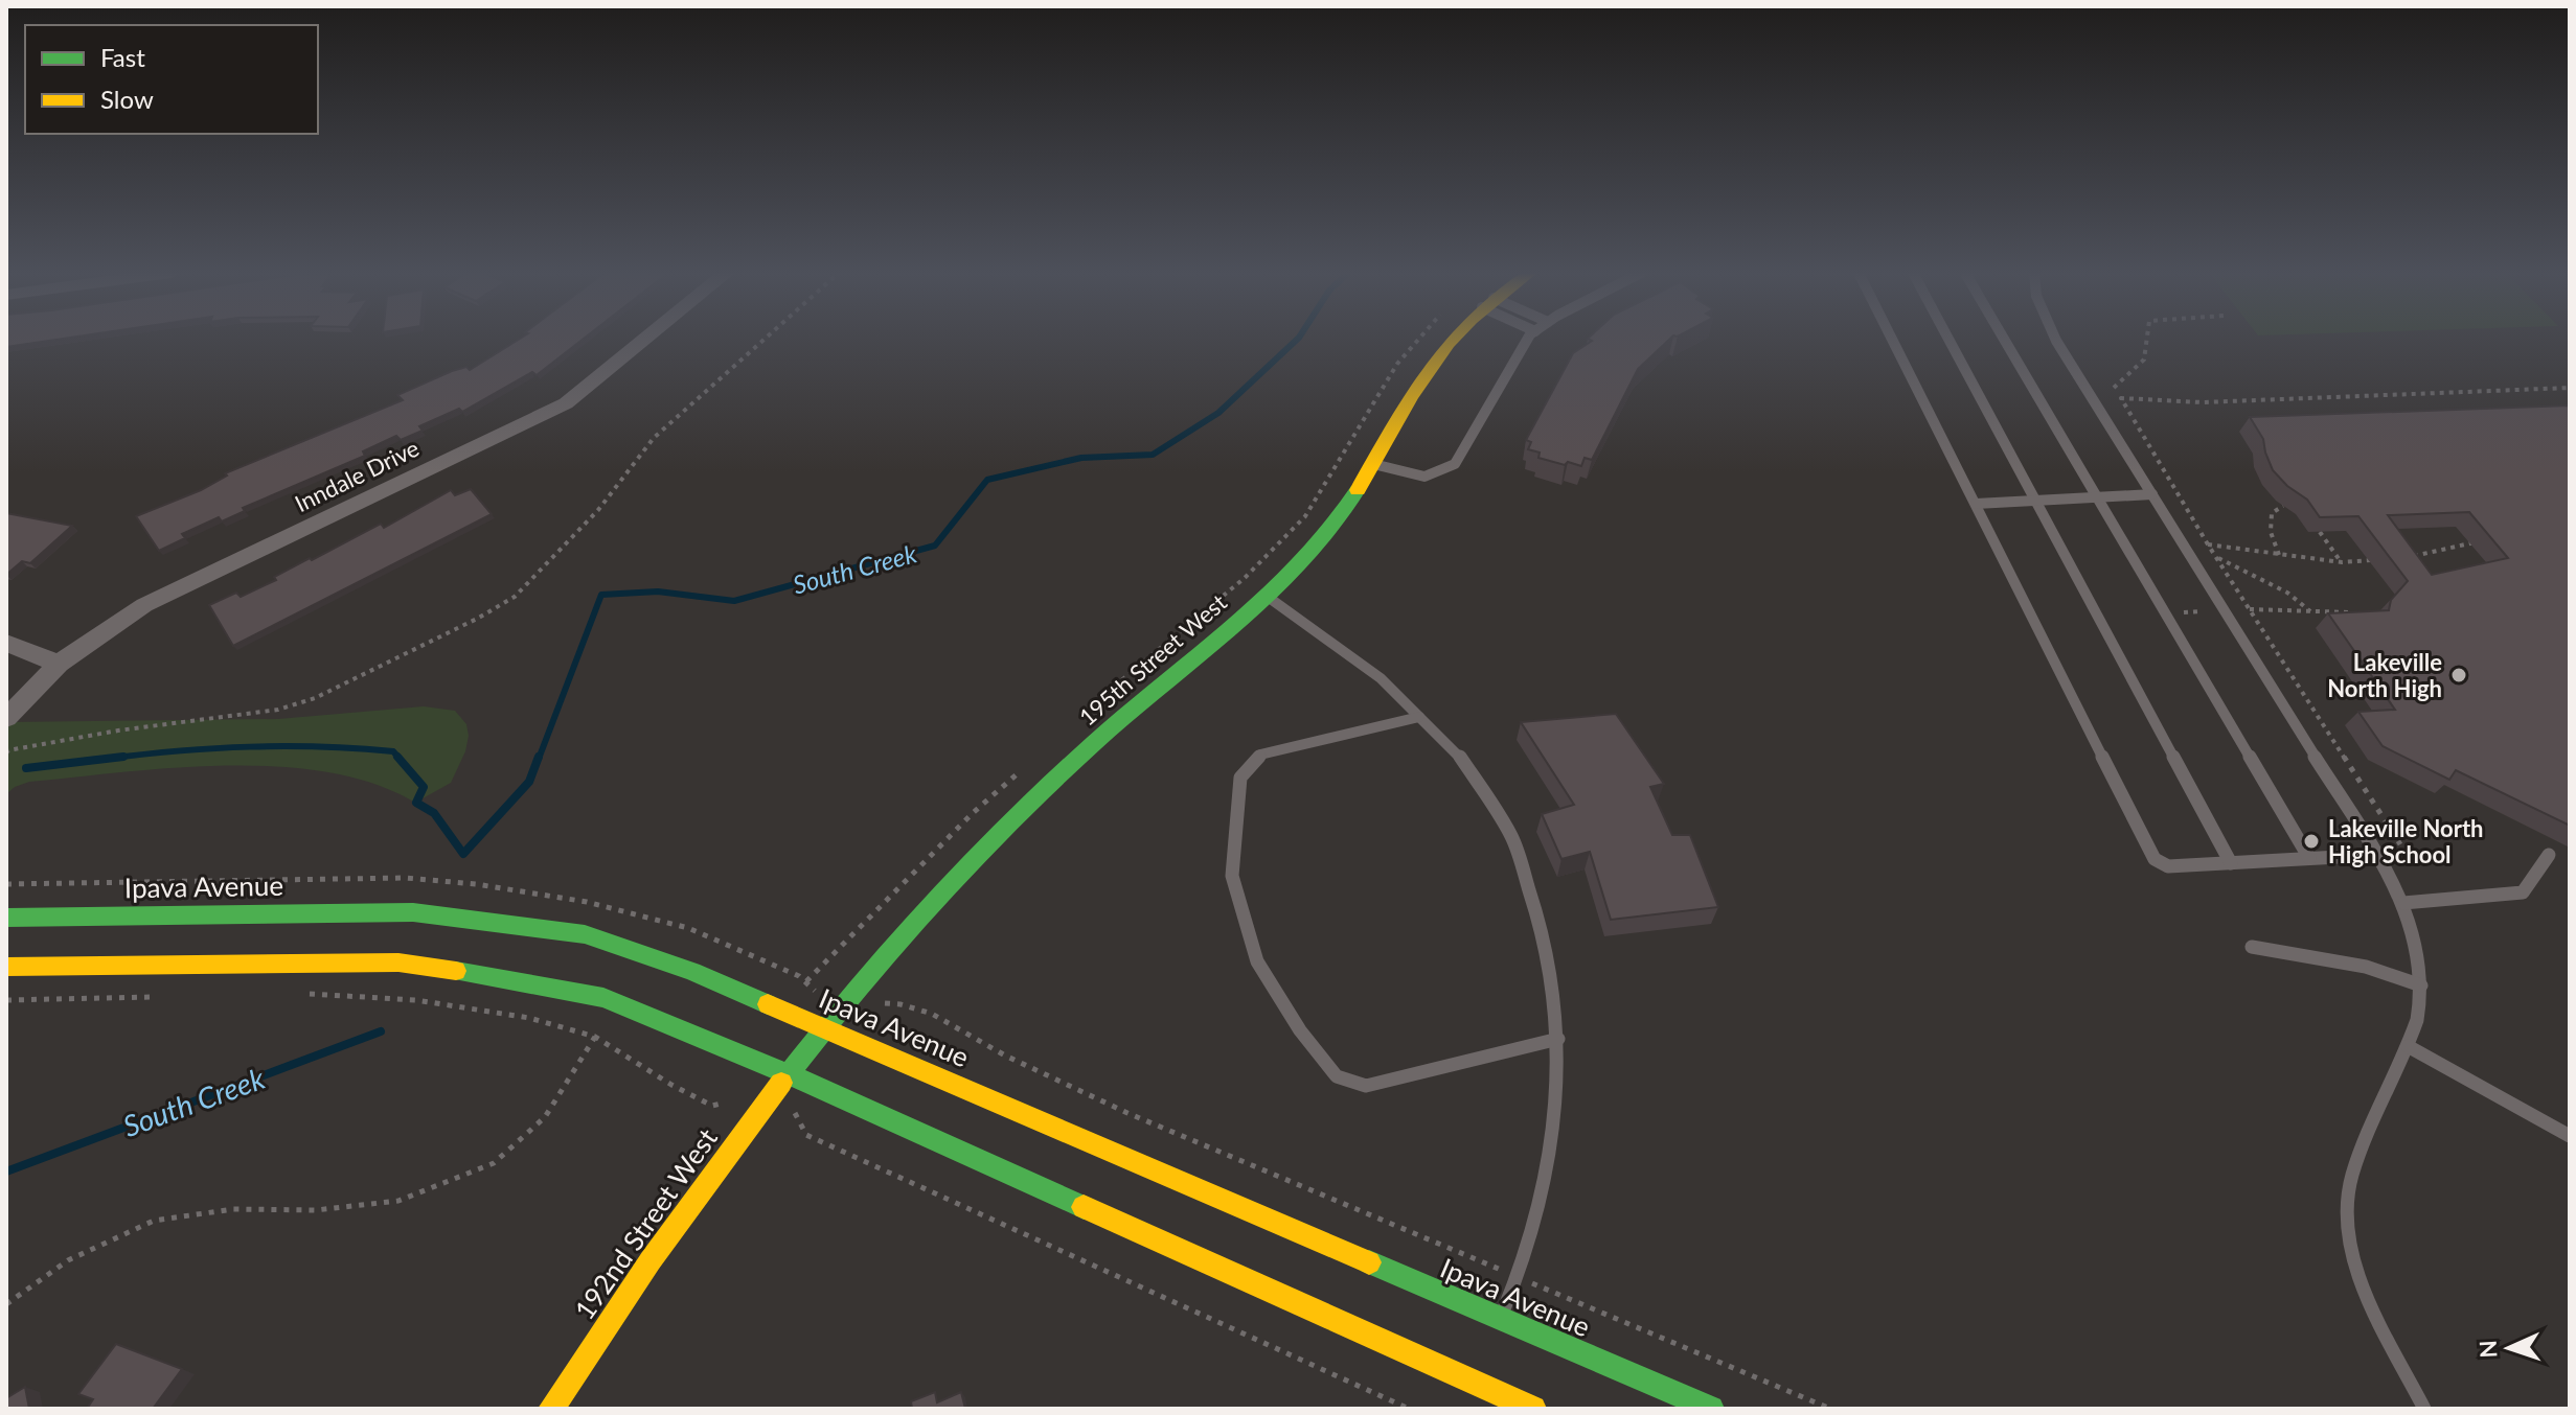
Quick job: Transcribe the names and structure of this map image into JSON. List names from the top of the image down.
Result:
{
  "streets": {
    "street": [
      "Inndale Drive",
      "195th Street West",
      "Ipava Avenue",
      "192nd Street West"
    ]
  },
  "crossings": [
    ["195th Street West", "Ipava Avenue"],
    ["195th Street West", "192nd Street West"]
  ],
  "water": ["South Creek"],
  "places": ["Lakeville North High", "Lakeville North High School"],
  "legend": ["Fast", "Slow"],
  "north": "left"
}
